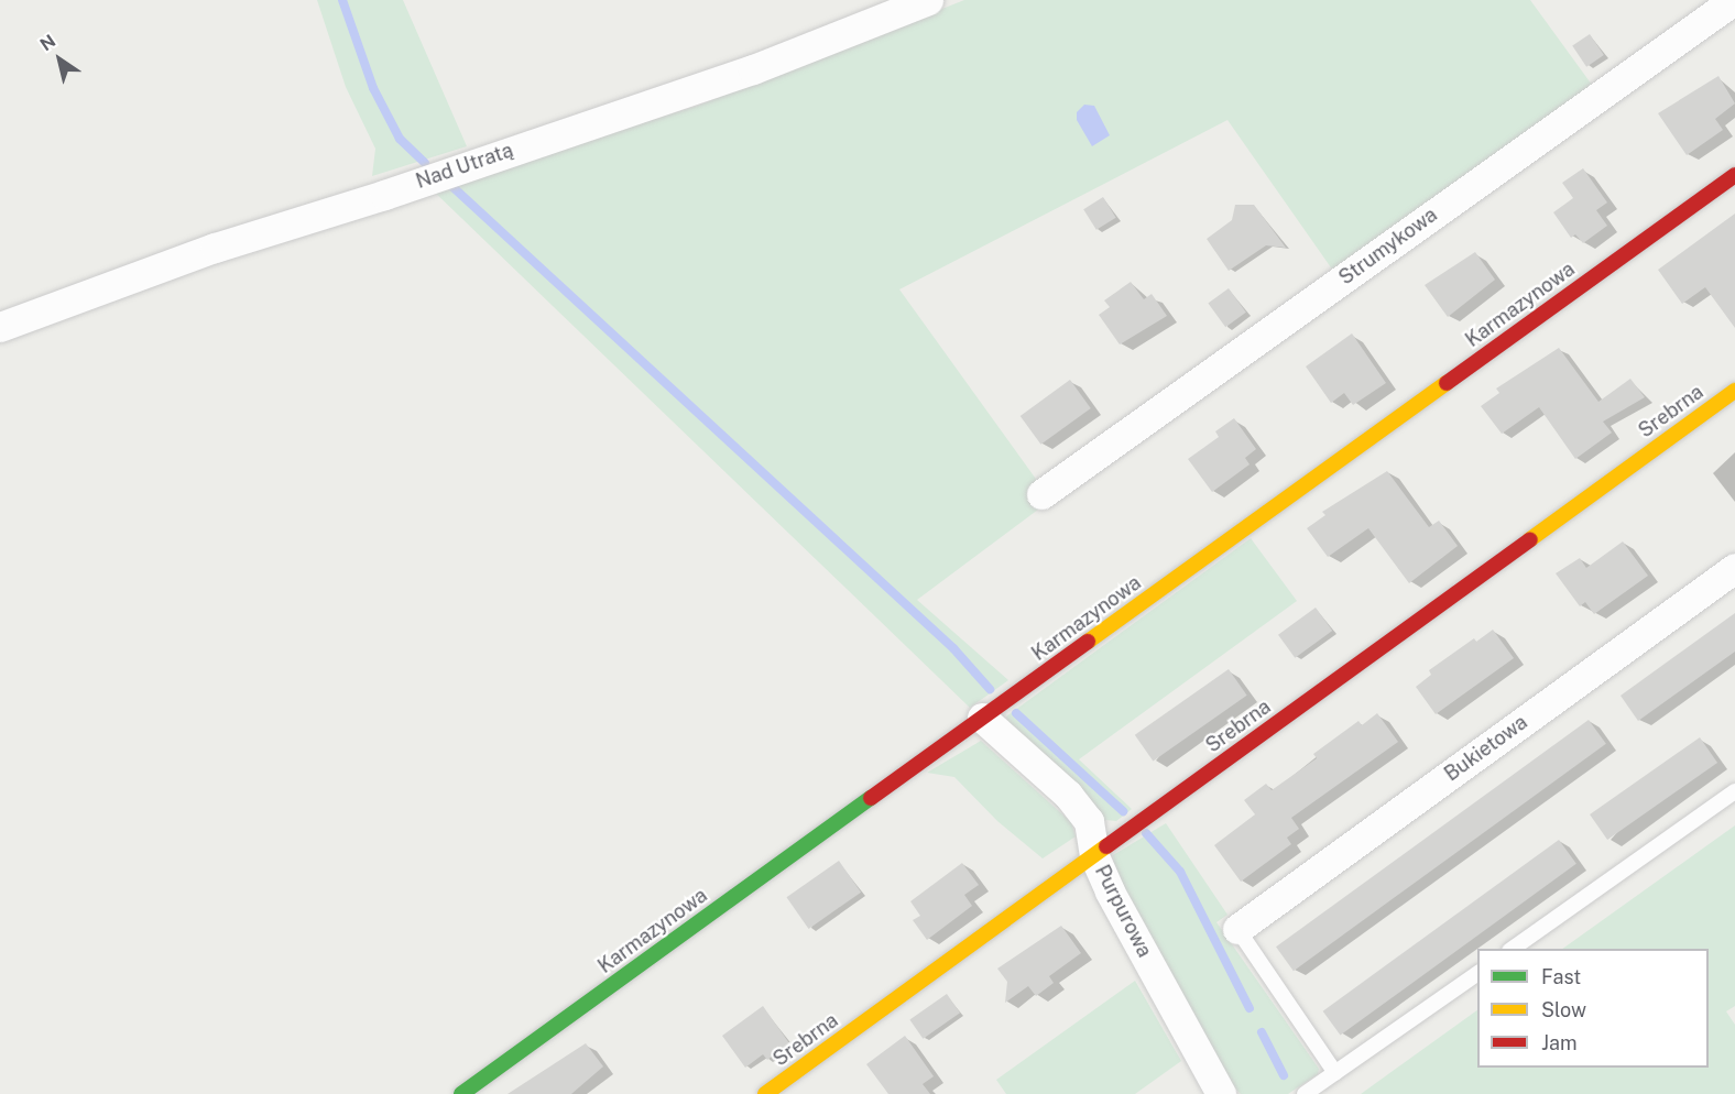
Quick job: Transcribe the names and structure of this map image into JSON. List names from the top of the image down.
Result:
{
  "streets": {
    "street": [
      "Nad Utratą",
      "Strumykowa",
      "Karmazynowa",
      "Srebrna",
      "Bukietowa",
      "Purpurowa"
    ]
  },
  "crossings": [
    ["Karmazynowa", "Purpurowa"],
    ["Srebrna", "Purpurowa"]
  ],
  "legend": ["Fast", "Slow", "Jam"],
  "north": "top left"
}
